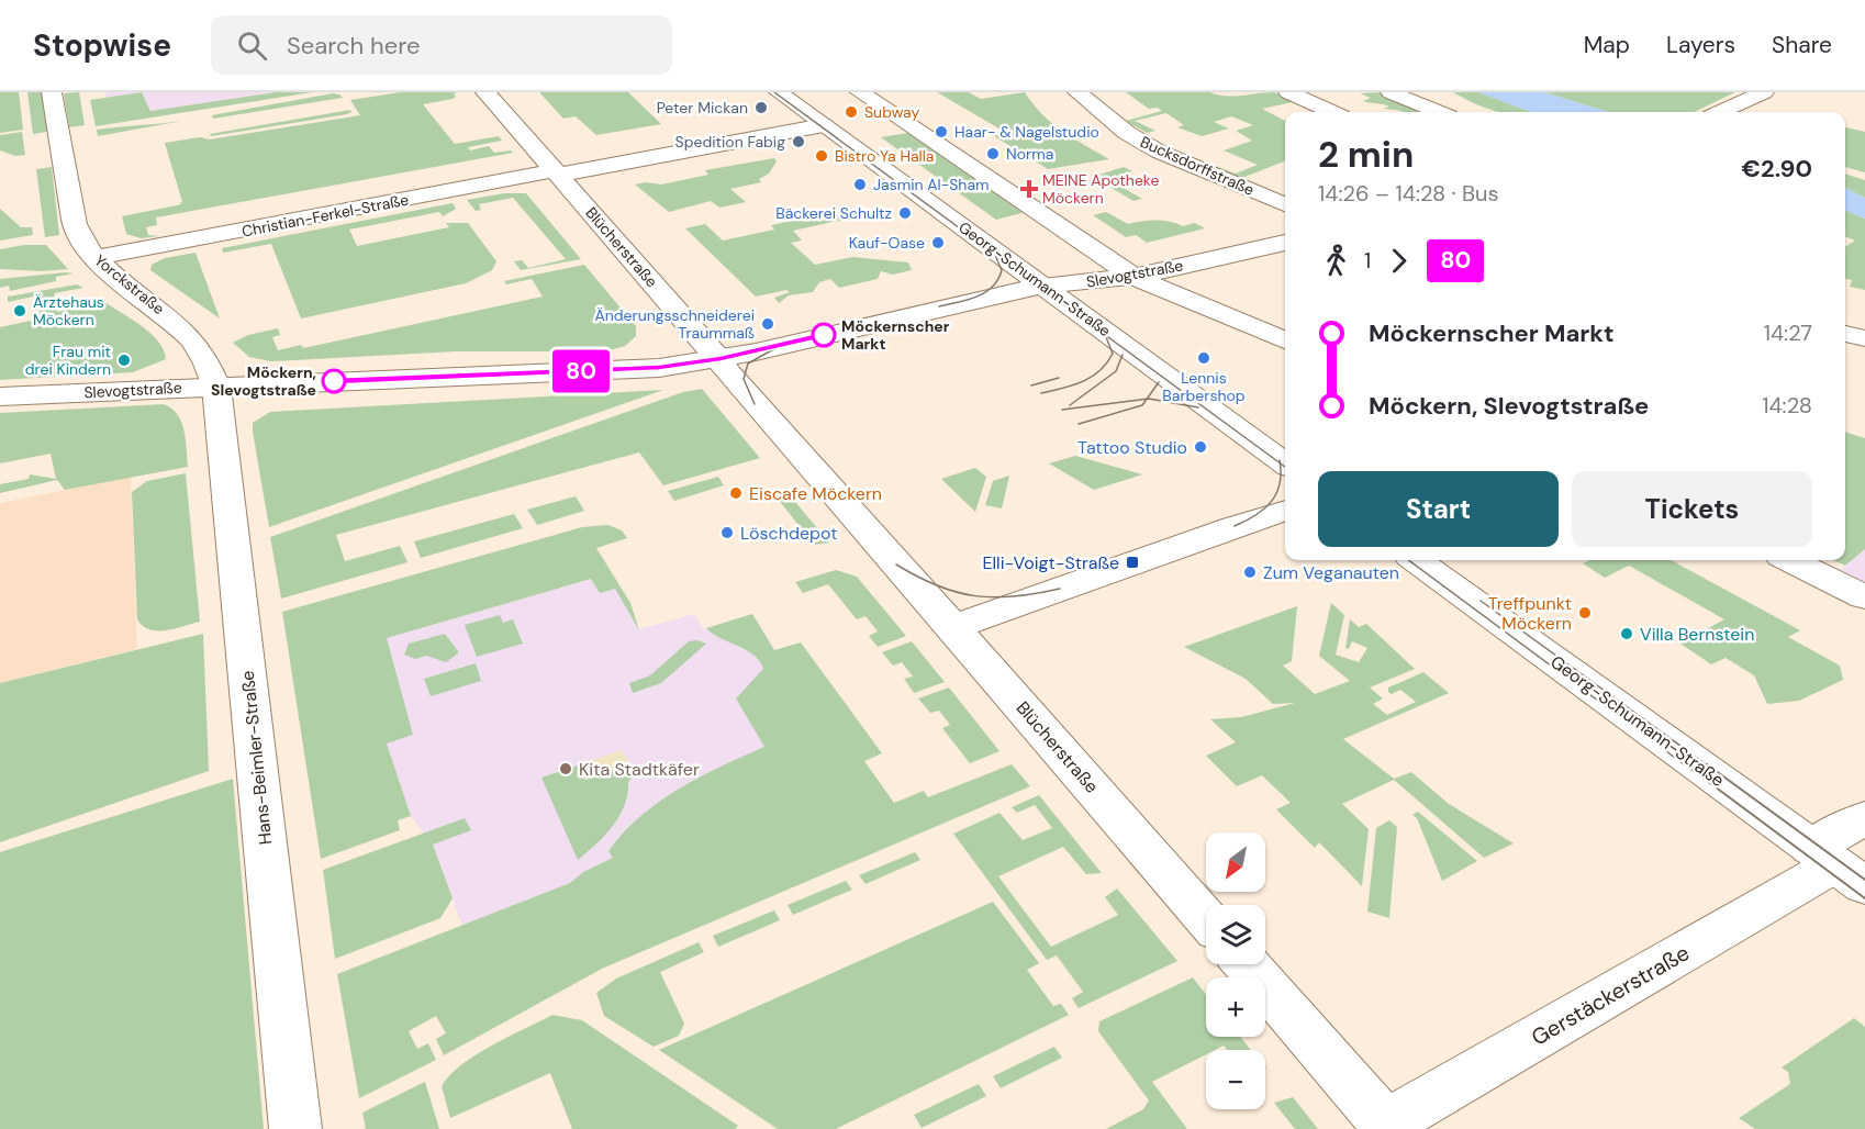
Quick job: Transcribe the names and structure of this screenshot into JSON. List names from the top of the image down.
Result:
{
  "streets": {
    "street": [
      "Bucksdorffstraße",
      "Christian-Ferkel-Straße",
      "Blücherstraße",
      "Slevogtstraße",
      "Georg-Schumann-Straße",
      "Yorckstraße",
      "Hans-Beimler-Straße",
      "Gerstäckerstraße"
    ]
  },
  "crossings": [
    ["Christian-Ferkel-Straße", "Blücherstraße"],
    ["Christian-Ferkel-Straße", "Georg-Schumann-Straße"],
    ["Christian-Ferkel-Straße", "Yorckstraße"],
    ["Blücherstraße", "Slevogtstraße"],
    ["Slevogtstraße", "Georg-Schumann-Straße"],
    ["Slevogtstraße", "Yorckstraße"],
    ["Slevogtstraße", "Hans-Beimler-Straße"],
    ["Georg-Schumann-Straße", "Gerstäckerstraße"],
    ["Yorckstraße", "Hans-Beimler-Straße"]
  ],
  "places": {
    "other": [
      "Peter Mickan",
      "Subway",
      "Haar- & Nagelstudio",
      "Spedition Fabig",
      "Norma",
      "Bistro Ya Halla",
      "Jasmin Al-Sham",
      "Bäckerei Schultz",
      "Kauf-Oase",
      "Ärztehaus Möckern",
      "Änderungsschneiderei Traummaß",
      "Möckernscher Markt",
      "Lennis Barbershop",
      "Frau mit drei Kindern",
      "Möckern, Slevogtstraße",
      "Tattoo Studio",
      "Eiscafe Möckern",
      "Löschdepot",
      "Zum Veganauten",
      "Treffpunkt Möckern",
      "Villa Bernstein",
      "Kita Stadtkäfer"
    ],
    "health": ["MEINE Apotheke Möckern"],
    "transit": ["Elli-Voigt-Straße"]
  },
  "lines": ["bus line 80"],
  "north": "bottom left",
  "page": {
    "header": "Stopwise",
    "search": "Search here",
    "nav": ["Map", "Layers", "Share"],
    "on_map": "80",
    "heading": ["2 min", "14:26 – 14:28 · Bus", "€2.90"],
    "legs": ["1", "80"],
    "list": [
      {
        "name": "Möckernscher Markt",
        "value": "14:27"
      },
      {
        "name": "Möckern, Slevogtstraße",
        "value": "14:28"
      }
    ],
    "buttons": ["Start", "Tickets"],
    "map_buttons": ["+", "−"]
  }
}
